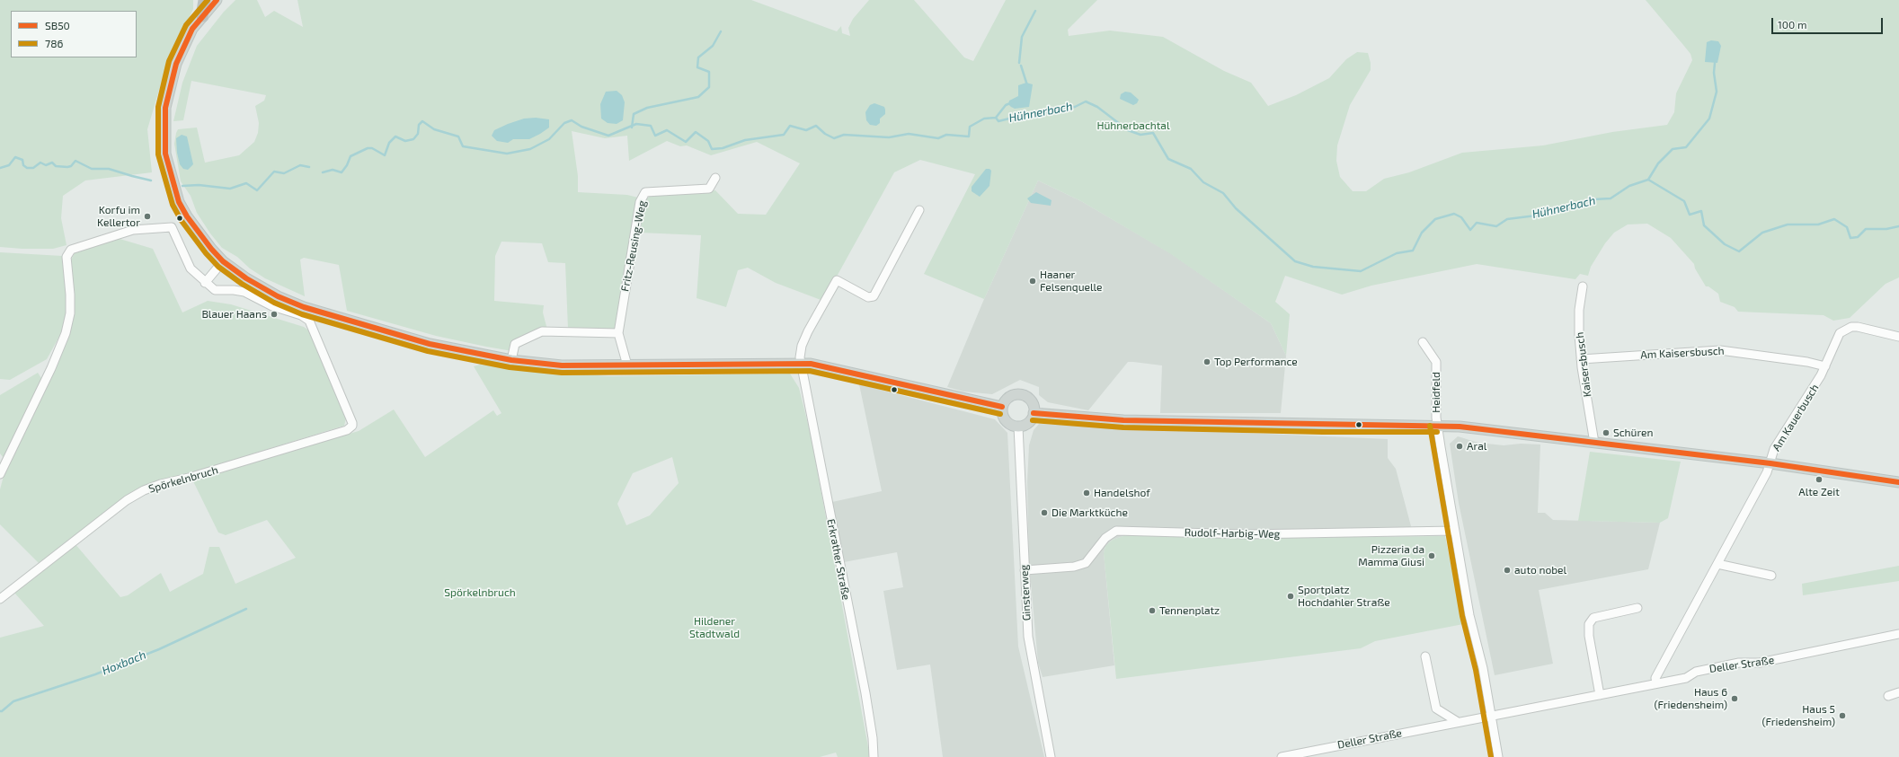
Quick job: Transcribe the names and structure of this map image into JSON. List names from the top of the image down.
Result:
{
  "streets": {
    "street": [
      "Fritz-Reusing-Weg",
      "Am Kaisersbusch",
      "Kaisersbusch",
      "Heidfeld",
      "Am Kauerbusch",
      "Spörkelnbruch",
      "Rudolf-Harbig-Weg",
      "Erkrather Straße",
      "Ginsterweg",
      "Deller Straße"
    ]
  },
  "crossings": [
    ["Am Kaisersbusch", "Kaisersbusch"],
    ["Am Kaisersbusch", "Am Kauerbusch"],
    ["Heidfeld", "Rudolf-Harbig-Weg"],
    ["Heidfeld", "Deller Straße"],
    ["Am Kauerbusch", "Deller Straße"],
    ["Rudolf-Harbig-Weg", "Ginsterweg"]
  ],
  "water": ["Hühnerbach", "Hoxbach"],
  "parks": ["Hühnerbachtal", "Spörkelnbruch", "Hildener Stadtwald"],
  "places": [
    "Korfu im Kellertor",
    "Haaner Felsenquelle",
    "Blauer Haans",
    "Top Performance",
    "Schüren",
    "Aral",
    "Alte Zeit",
    "Handelshof",
    "Die Marktküche",
    "Pizzeria da Mamma Giusi",
    "auto nobel",
    "Sportplatz Hochdahler Straße",
    "Tennenplatz",
    "Haus 6 (Friedensheim)",
    "Haus 5 (Friedensheim)"
  ],
  "lines": ["transit line SB50", "transit line 786"],
  "legend": ["SB50", "786"],
  "scale_bar": "100 m"
}
